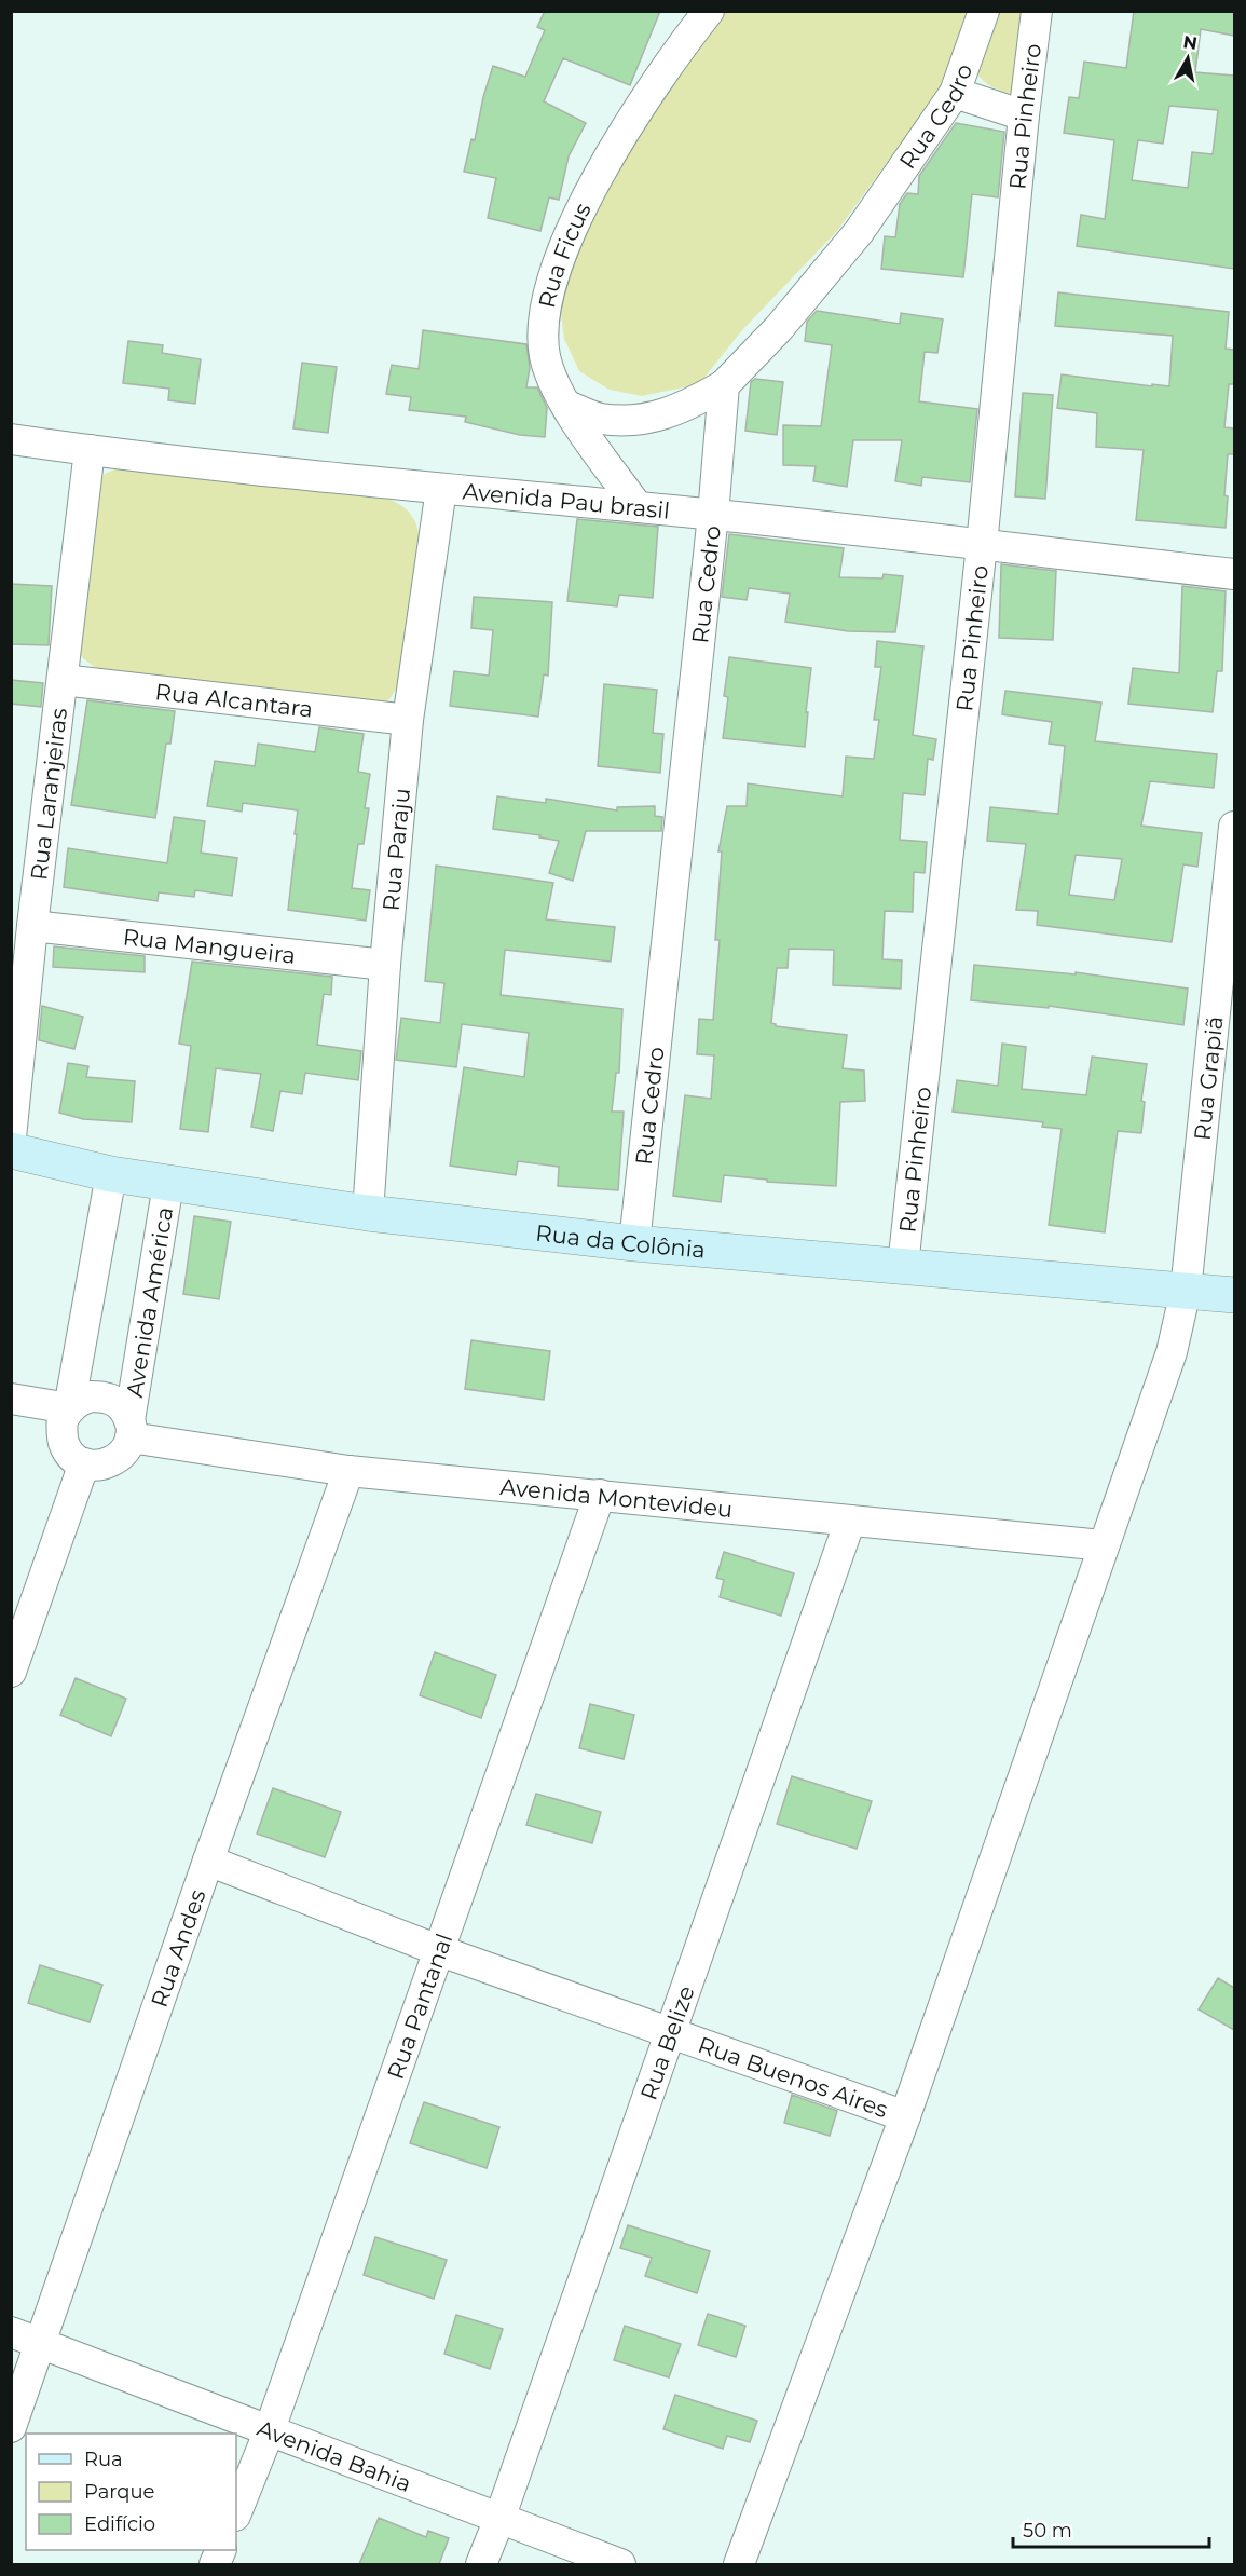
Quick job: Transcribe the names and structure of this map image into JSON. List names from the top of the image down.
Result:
{
  "streets": {
    "main road": ["Rua da Colônia"],
    "street": [
      "Rua Cedro",
      "Rua Pinheiro",
      "Rua Ficus",
      "Avenida Pau brasil",
      "Rua Alcantara",
      "Rua Laranjeiras",
      "Rua Paraju",
      "Rua Mangueira",
      "Rua Grapiã",
      "Avenida América",
      "Avenida Montevideu",
      "Rua Andes",
      "Rua Pantanal",
      "Rua Belize",
      "Rua Buenos Aires",
      "Avenida Bahia"
    ]
  },
  "crossings": [
    ["Rua Cedro", "Avenida Pau brasil"],
    ["Rua Cedro", "Rua da Colônia"],
    ["Rua Pinheiro", "Avenida Pau brasil"],
    ["Rua Pinheiro", "Rua da Colônia"],
    ["Rua Ficus", "Avenida Pau brasil"],
    ["Avenida Pau brasil", "Rua Laranjeiras"],
    ["Avenida Pau brasil", "Rua Paraju"],
    ["Rua Alcantara", "Rua Laranjeiras"],
    ["Rua Alcantara", "Rua Paraju"],
    ["Rua Laranjeiras", "Rua Mangueira"],
    ["Rua Paraju", "Rua Mangueira"],
    ["Rua Paraju", "Rua da Colônia"],
    ["Rua Grapiã", "Rua da Colônia"],
    ["Rua Grapiã", "Avenida Montevideu"],
    ["Rua Grapiã", "Rua Buenos Aires"],
    ["Rua da Colônia", "Avenida América"],
    ["Avenida América", "Avenida Montevideu"],
    ["Avenida Montevideu", "Rua Andes"],
    ["Avenida Montevideu", "Rua Pantanal"],
    ["Avenida Montevideu", "Rua Belize"],
    ["Rua Andes", "Rua Buenos Aires"],
    ["Rua Andes", "Avenida Bahia"],
    ["Rua Pantanal", "Rua Buenos Aires"],
    ["Rua Pantanal", "Avenida Bahia"],
    ["Rua Belize", "Rua Buenos Aires"],
    ["Rua Belize", "Avenida Bahia"]
  ],
  "legend": ["Rua", "Parque", "Edifício"],
  "scale_bar": "50 m",
  "north": "top"
}
